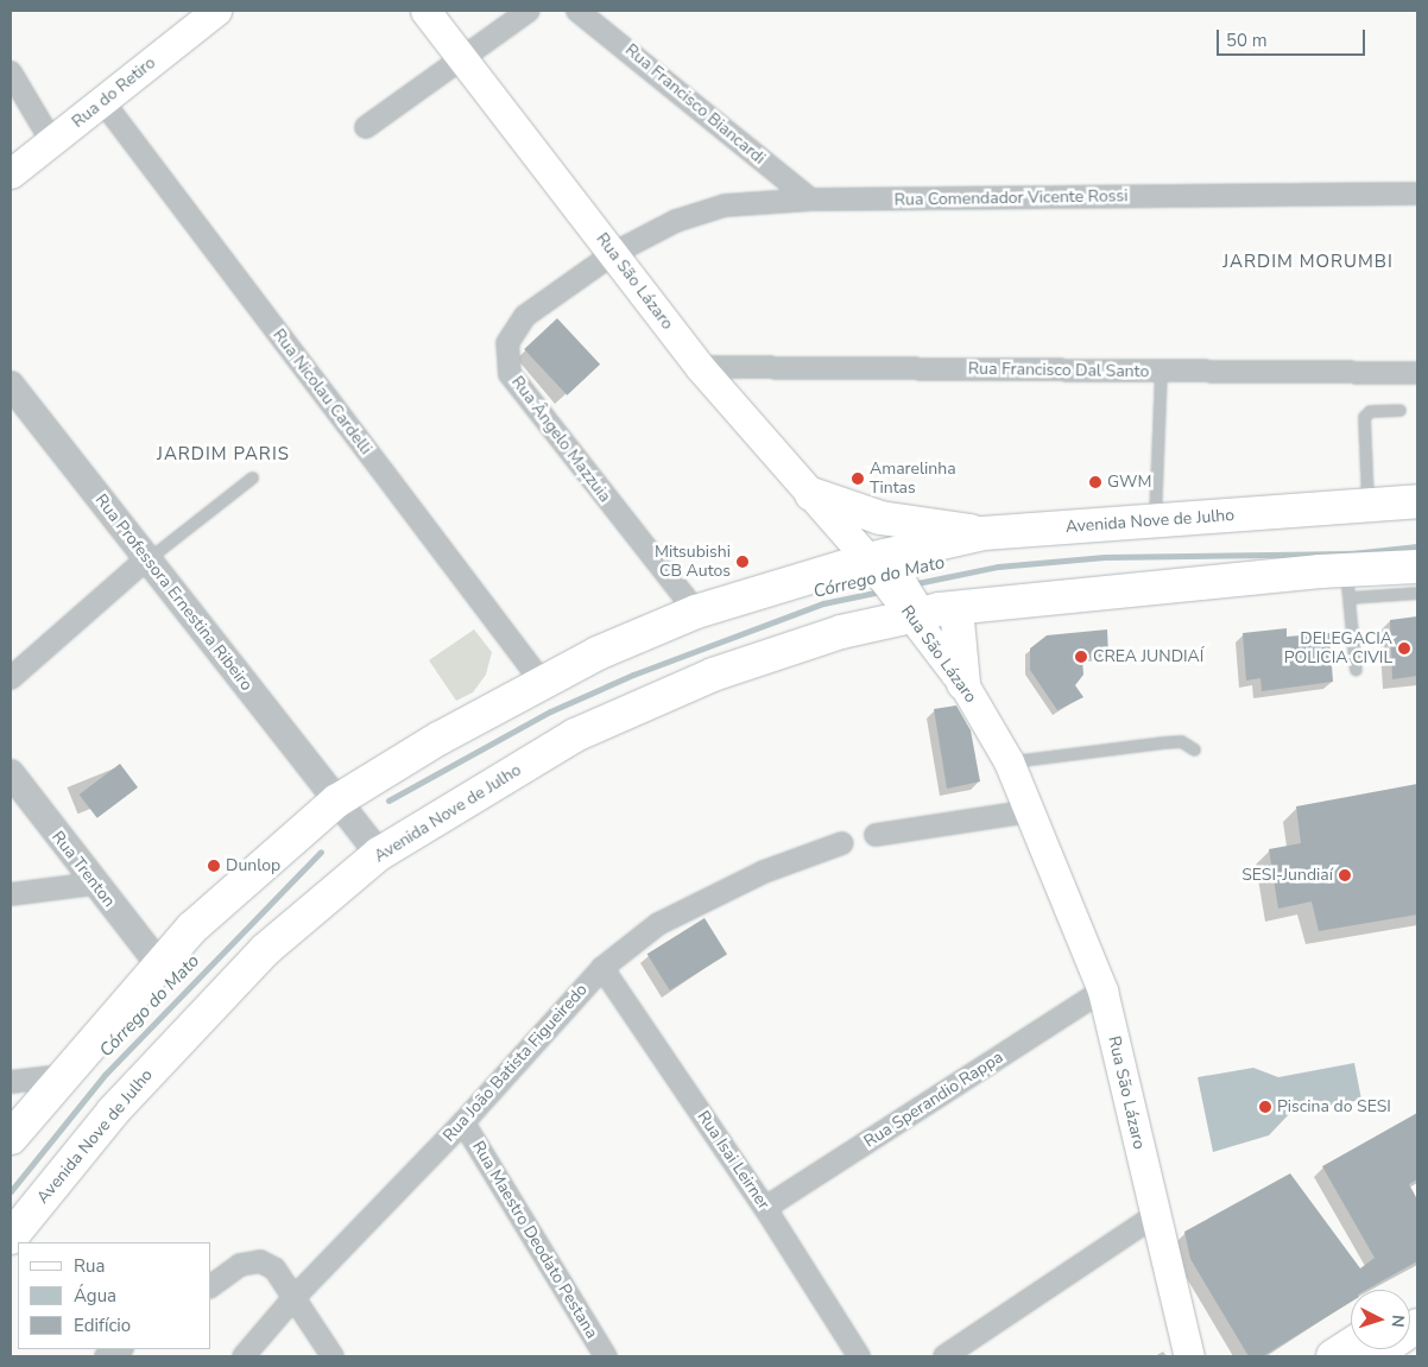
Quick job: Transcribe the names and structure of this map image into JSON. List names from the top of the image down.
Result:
{
  "streets": {
    "main road": ["Rua do Retiro", "Rua São Lázaro", "Avenida Nove de Julho"],
    "street": [
      "Rua Francisco Biancardi",
      "Rua Comendador Vicente Rossi",
      "Rua Francisco Dal Santo",
      "Rua Nicolau Cardelli",
      "Rua Ângelo Mazzuia",
      "Rua Professora Ernestina Ribeiro",
      "Rua Trenton",
      "Rua João Batista Figueiredo",
      "Rua Sperandio Rappa",
      "Rua Isai Leirner",
      "Rua Maestro Deodato Pestana"
    ]
  },
  "crossings": [
    ["Rua do Retiro", "Rua Nicolau Cardelli"],
    ["Rua Francisco Biancardi", "Rua Comendador Vicente Rossi"],
    ["Rua Comendador Vicente Rossi", "Rua São Lázaro"],
    ["Rua Comendador Vicente Rossi", "Rua Ângelo Mazzuia"],
    ["Rua São Lázaro", "Rua Francisco Dal Santo"],
    ["Rua São Lázaro", "Rua Ângelo Mazzuia"],
    ["Rua São Lázaro", "Avenida Nove de Julho"],
    ["Rua São Lázaro", "Rua Sperandio Rappa"],
    ["Rua Nicolau Cardelli", "Avenida Nove de Julho"],
    ["Rua Ângelo Mazzuia", "Avenida Nove de Julho"],
    ["Avenida Nove de Julho", "Rua Professora Ernestina Ribeiro"],
    ["Avenida Nove de Julho", "Rua Trenton"],
    ["Rua João Batista Figueiredo", "Rua Isai Leirner"],
    ["Rua João Batista Figueiredo", "Rua Maestro Deodato Pestana"],
    ["Rua Sperandio Rappa", "Rua Isai Leirner"]
  ],
  "districts": ["JARDIM MORUMBI", "JARDIM PARIS"],
  "water": ["Córrego do Mato"],
  "places": [
    "Amarelinha Tintas",
    "GWM",
    "Mitsubishi CB Autos",
    "DELEGACIA POLICIA CIVIL",
    "CREA JUNDIAÍ",
    "Dunlop",
    "SESI-Jundiaí",
    "Piscina do SESI"
  ],
  "legend": ["Rua", "Água", "Edifício"],
  "scale_bar": "50 m",
  "north": "right"
}
